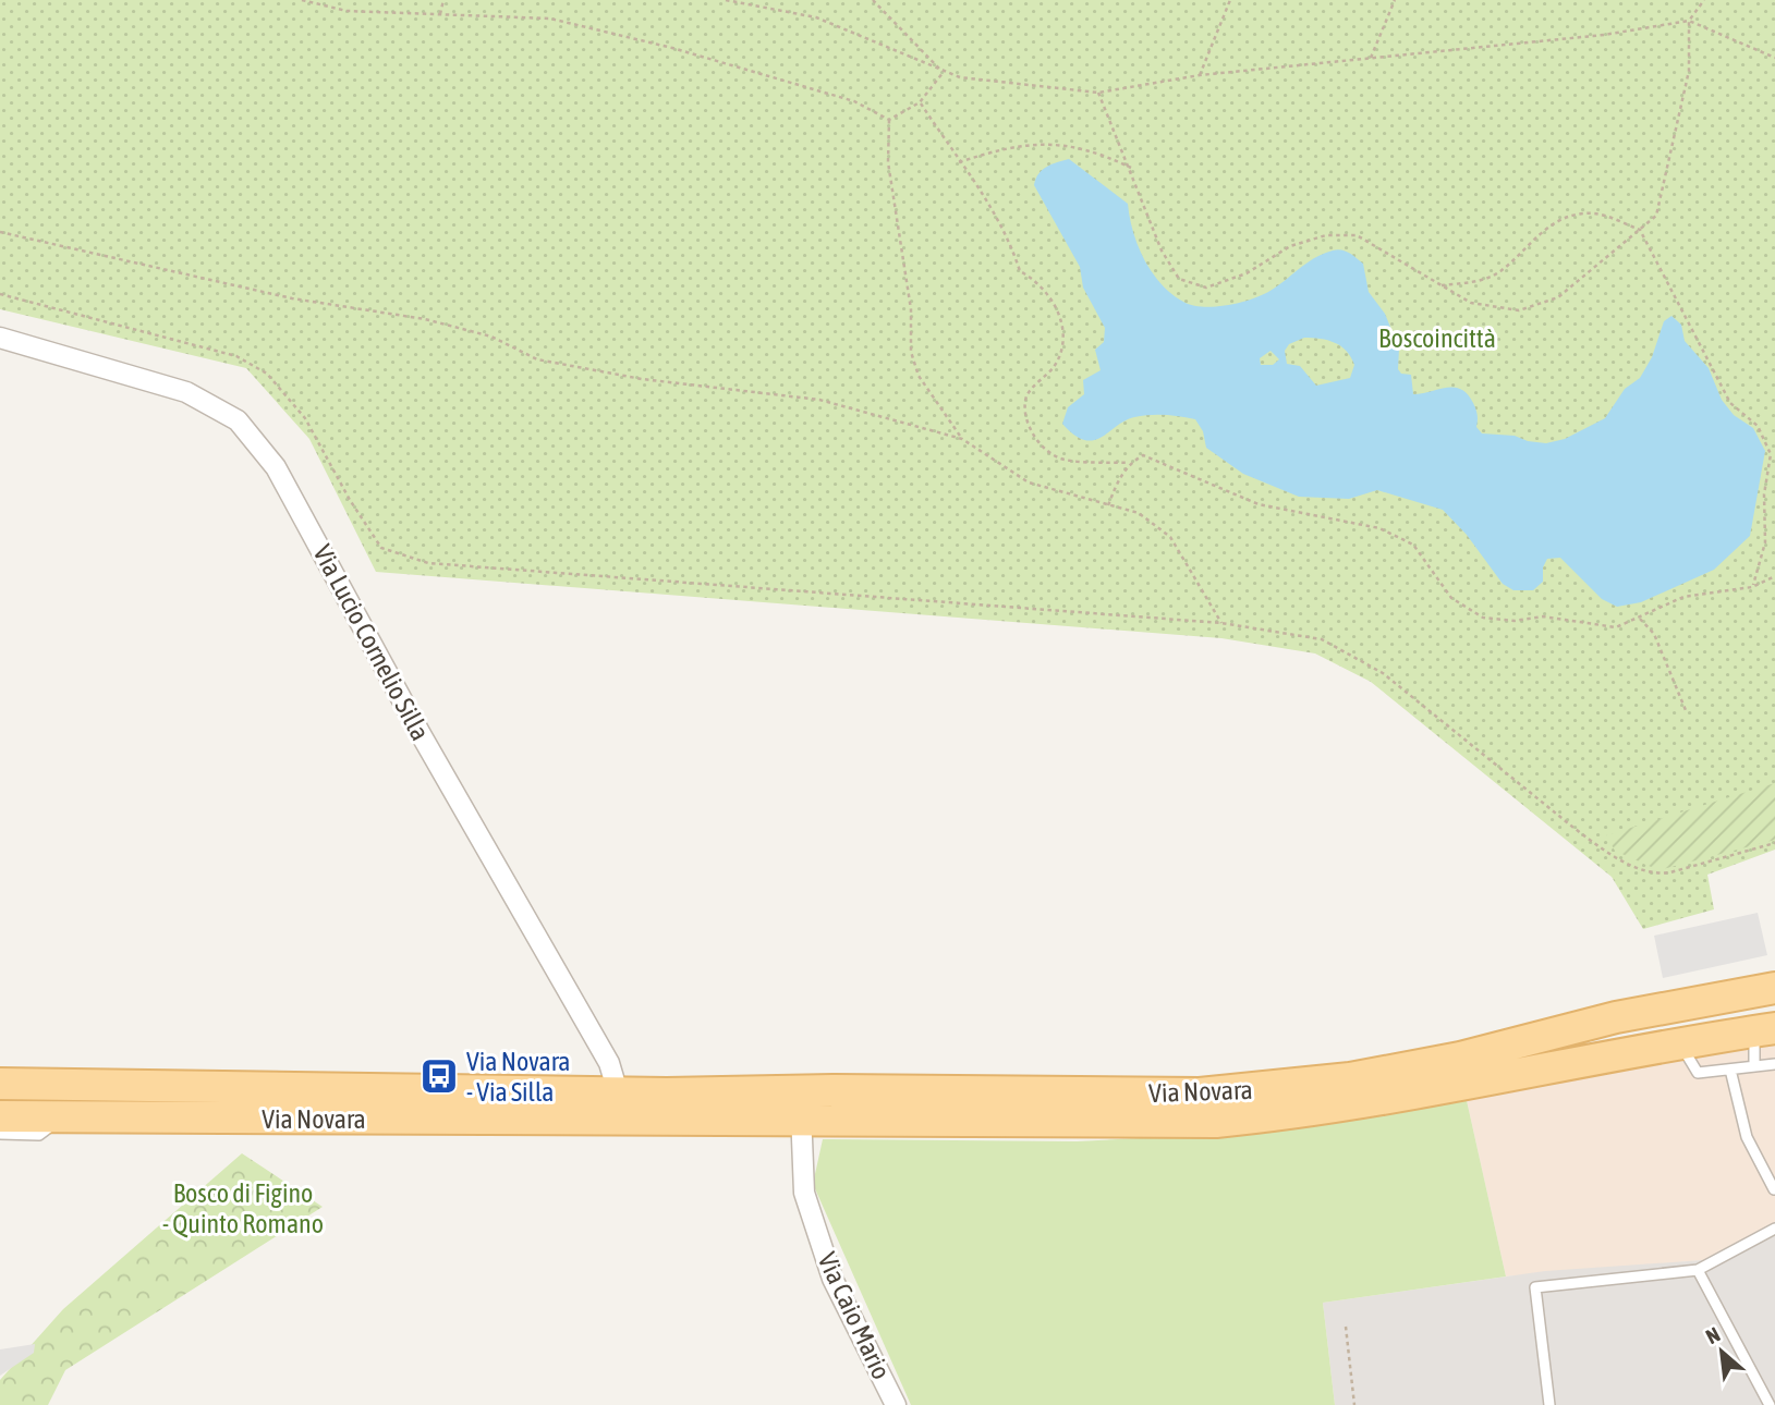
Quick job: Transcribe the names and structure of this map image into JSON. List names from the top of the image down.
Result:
{
  "streets": {
    "main road": ["Via Novara"],
    "street": ["Via Lucio Cornelio Silla", "Via Caio Mario"]
  },
  "crossings": [
    ["Via Lucio Cornelio Silla", "Via Novara"],
    ["Via Novara", "Via Caio Mario"]
  ],
  "parks": ["Boscoincittà", "Bosco di Figino - Quinto Romano"],
  "places": {
    "bus stop": ["Via Novara - Via Silla"]
  },
  "north": "top left"
}
